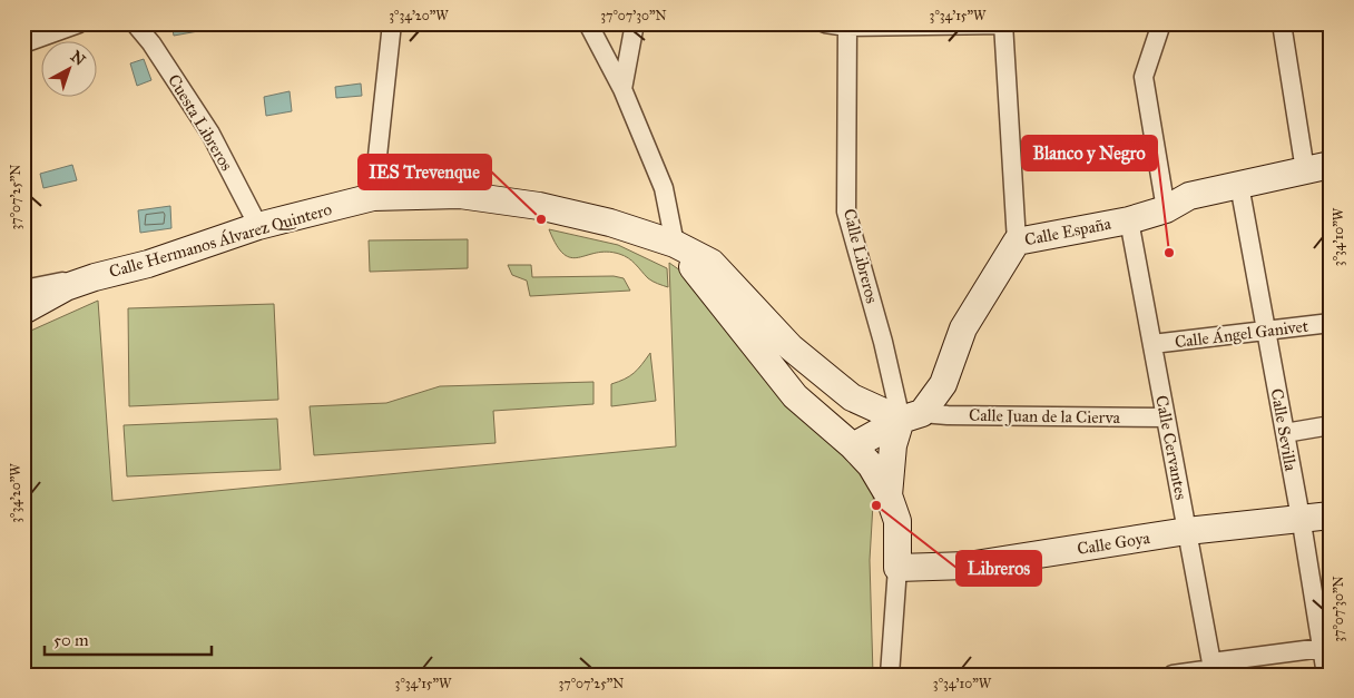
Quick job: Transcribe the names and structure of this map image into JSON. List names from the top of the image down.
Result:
{
  "streets": {
    "street": [
      "Cuesta Libreros",
      "Calle España",
      "Calle Hermanos Álvarez Quintero",
      "Calle Libreros",
      "Calle Ángel Ganivet",
      "Calle Juan de la Cierva",
      "Calle Sevilla",
      "Calle Cervantes",
      "Calle Goya"
    ]
  },
  "crossings": [
    ["Cuesta Libreros", "Calle Hermanos Álvarez Quintero"],
    ["Calle España", "Calle Hermanos Álvarez Quintero"],
    ["Calle España", "Calle Libreros"],
    ["Calle España", "Calle Juan de la Cierva"],
    ["Calle España", "Calle Sevilla"],
    ["Calle España", "Calle Cervantes"],
    ["Calle Hermanos Álvarez Quintero", "Calle Libreros"],
    ["Calle Hermanos Álvarez Quintero", "Calle Juan de la Cierva"],
    ["Calle Libreros", "Calle Juan de la Cierva"],
    ["Calle Libreros", "Calle Goya"],
    ["Calle Ángel Ganivet", "Calle Sevilla"],
    ["Calle Ángel Ganivet", "Calle Cervantes"],
    ["Calle Juan de la Cierva", "Calle Cervantes"],
    ["Calle Sevilla", "Calle Goya"],
    ["Calle Cervantes", "Calle Goya"]
  ],
  "places": ["IES Trevenque", "Blanco y Negro", "Libreros"],
  "scale_bar": "50 m",
  "north": "top right",
  "coordinates": [
    "3°34'20\"W",
    "37°07'30\"N",
    "3°34'15\"W",
    "37°07'25\"N",
    "3°34'10\"W"
  ]
}
